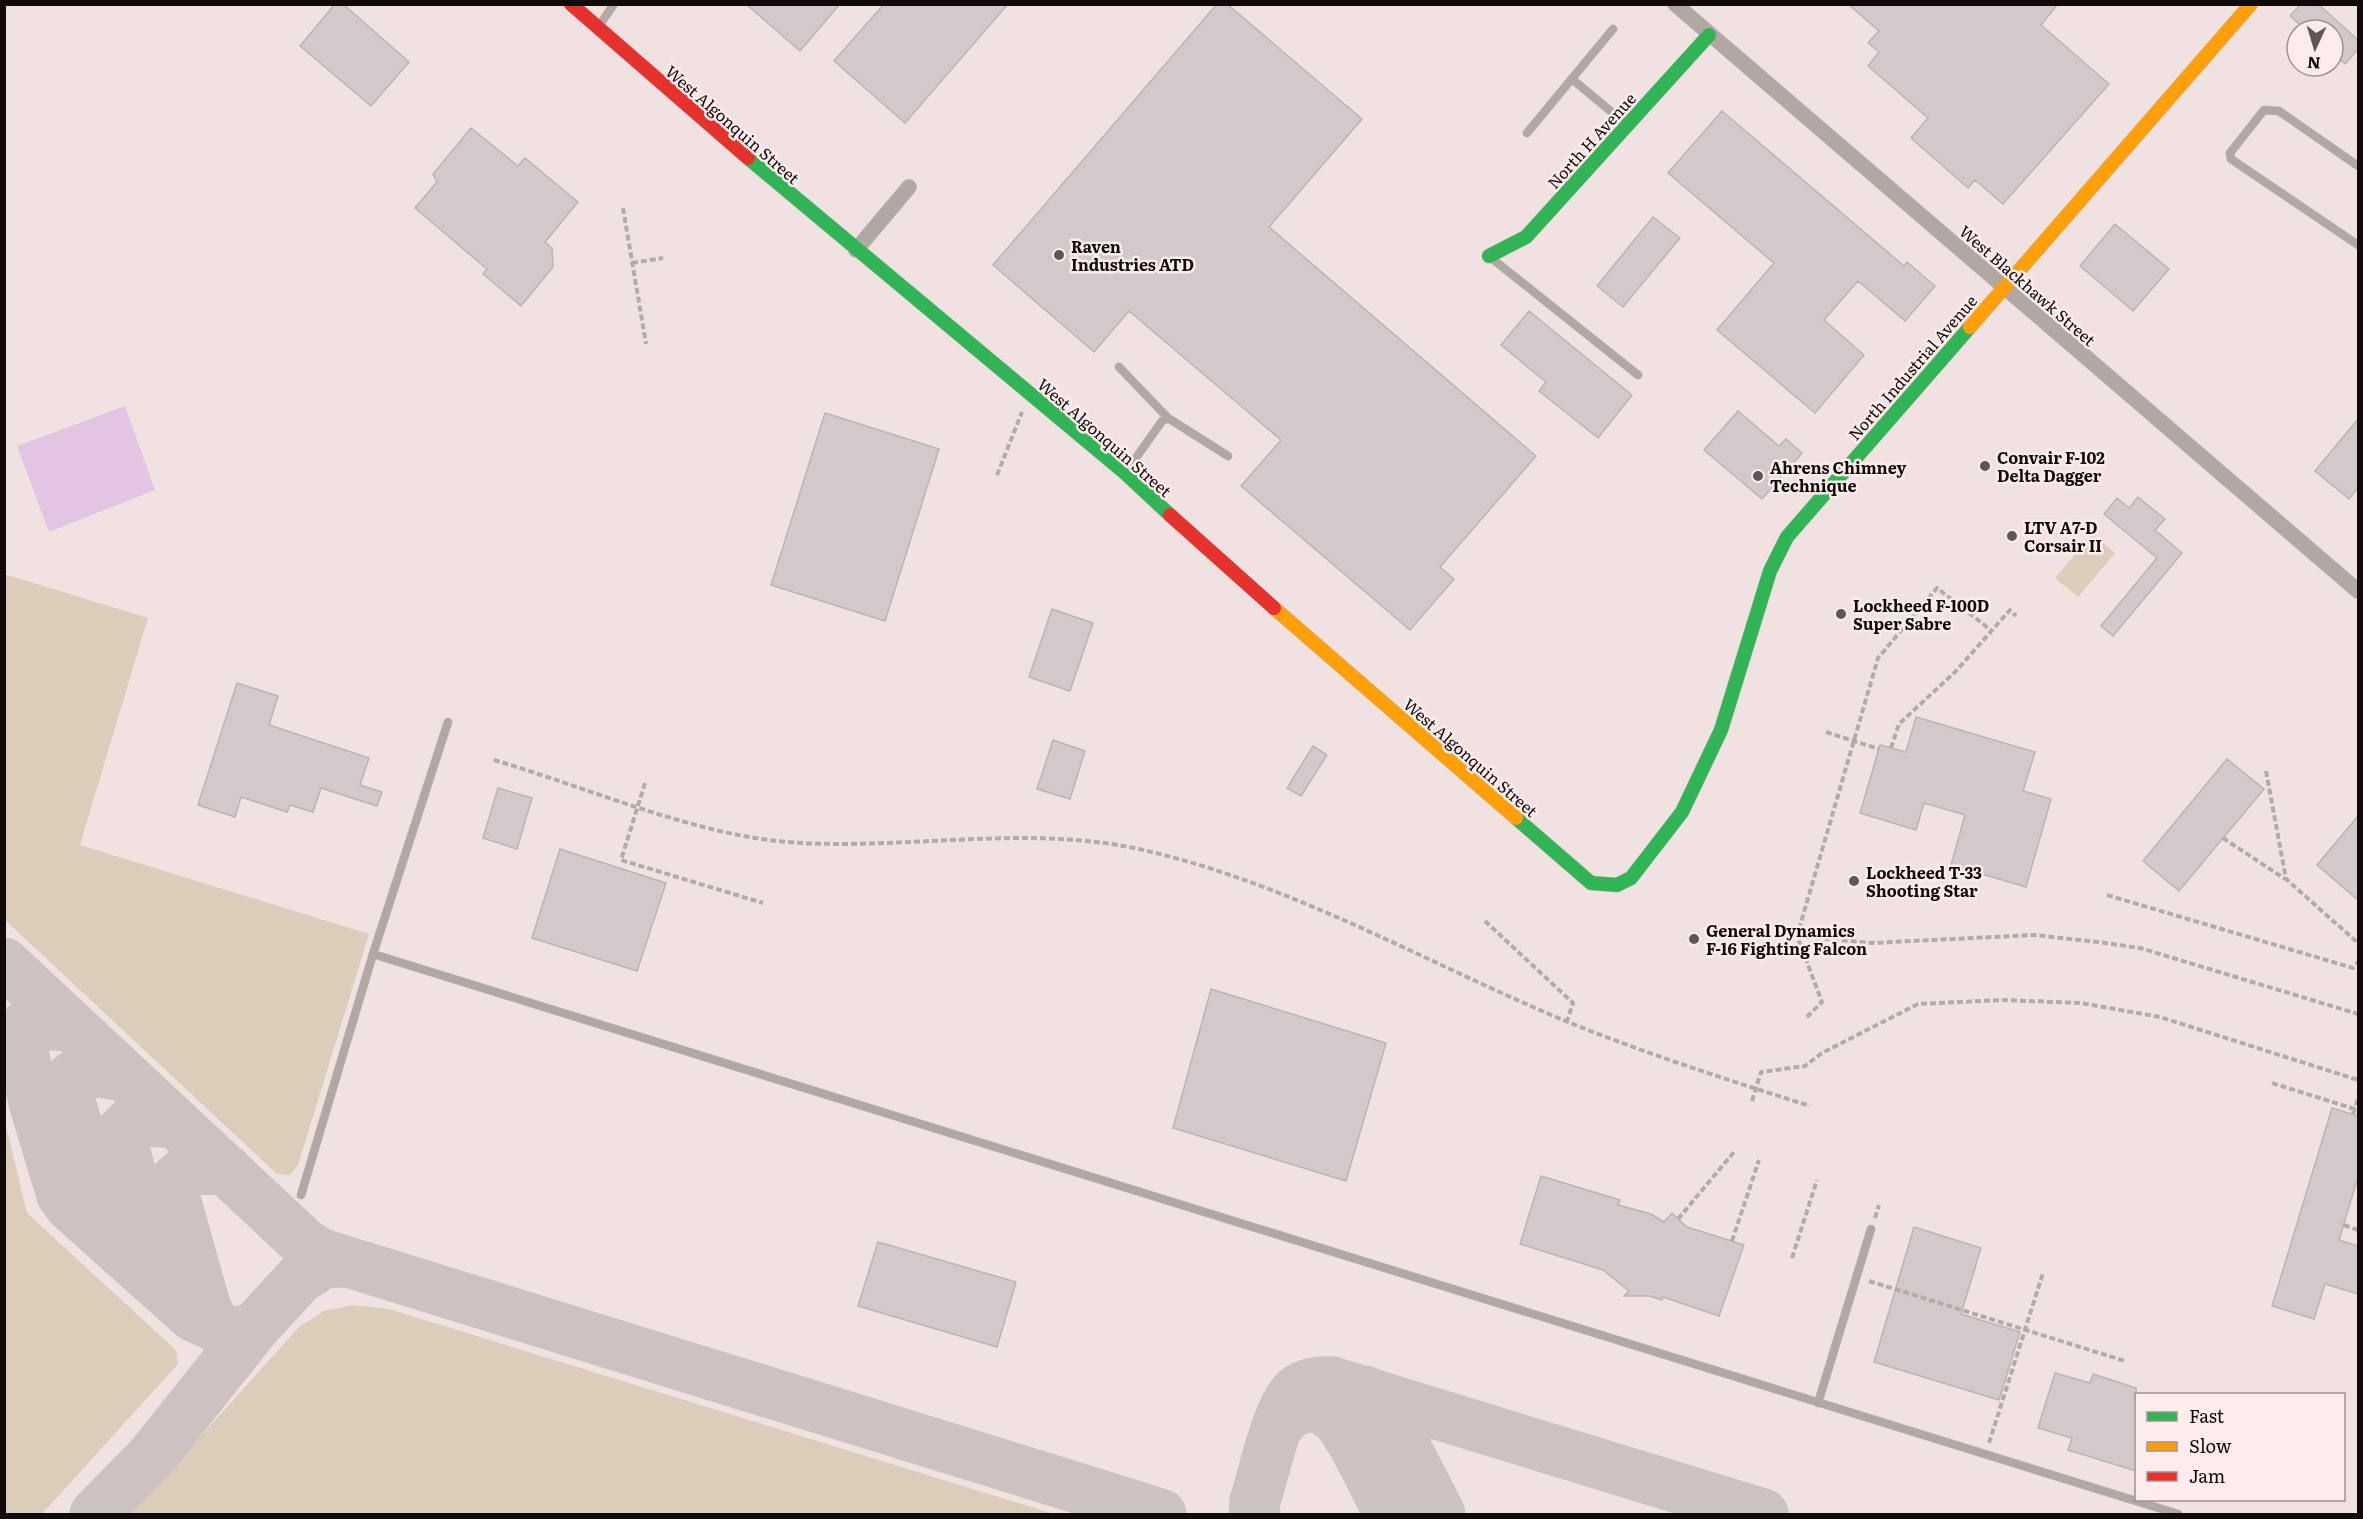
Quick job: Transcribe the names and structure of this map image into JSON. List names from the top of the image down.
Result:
{
  "streets": {
    "street": [
      "West Algonquin Street",
      "North H Avenue",
      "West Blackhawk Street",
      "North Industrial Avenue"
    ]
  },
  "crossings": [
    ["West Algonquin Street", "North Industrial Avenue"],
    ["North H Avenue", "West Blackhawk Street"],
    ["West Blackhawk Street", "North Industrial Avenue"]
  ],
  "places": [
    "Raven Industries ATD",
    "Convair F-102 Delta Dagger",
    "Ahrens Chimney Technique",
    "LTV A7-D Corsair II",
    "Lockheed F-100D Super Sabre",
    "Lockheed T-33 Shooting Star",
    "General Dynamics F-16 Fighting Falcon"
  ],
  "legend": ["Fast", "Slow", "Jam"],
  "north": "bottom"
}
